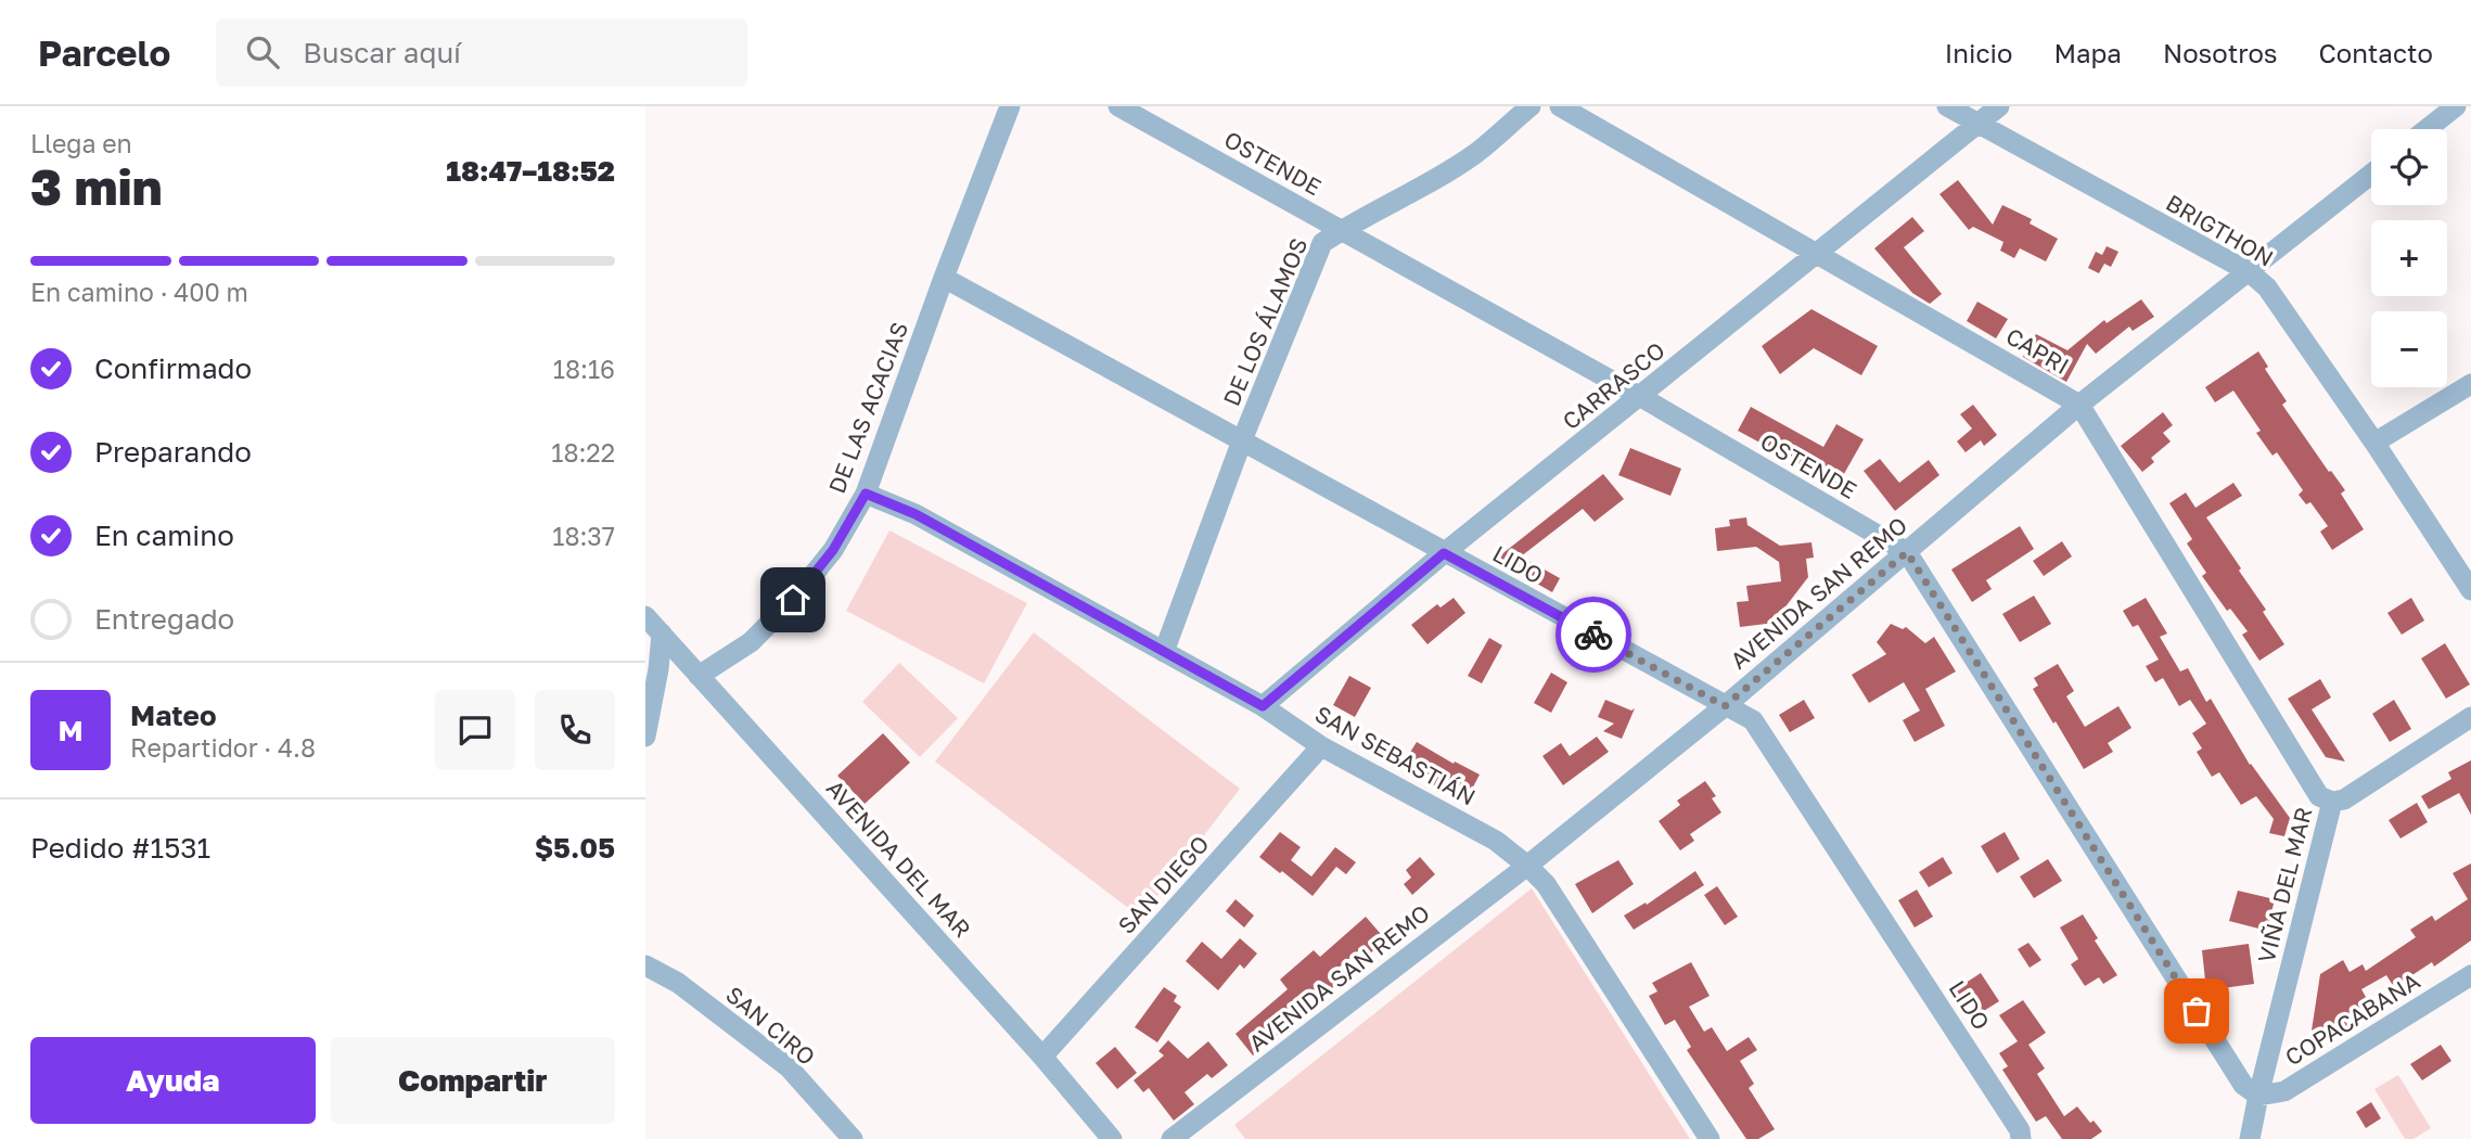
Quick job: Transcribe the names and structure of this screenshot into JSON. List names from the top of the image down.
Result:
{
  "streets": {
    "street": [
      "OSTENDE",
      "BRIGTHON",
      "DE LOS ÁLAMOS",
      "CAPRI",
      "CARRASCO",
      "DE LAS ACACIAS",
      "LIDO",
      "AVENIDA SAN REMO",
      "SAN SEBASTIÁN",
      "AVENIDA DEL MAR",
      "SAN DIEGO",
      "VIÑA DEL MAR",
      "COPACABANA",
      "SAN CIRO"
    ]
  },
  "crossings": [
    ["OSTENDE", "DE LOS ÁLAMOS"],
    ["OSTENDE", "CARRASCO"],
    ["OSTENDE", "AVENIDA SAN REMO"],
    ["OSTENDE", "VIÑA DEL MAR"],
    ["OSTENDE", "COPACABANA"],
    ["BRIGTHON", "CARRASCO"],
    ["BRIGTHON", "AVENIDA SAN REMO"],
    ["DE LOS ÁLAMOS", "LIDO"],
    ["DE LOS ÁLAMOS", "SAN SEBASTIÁN"],
    ["CAPRI", "CARRASCO"],
    ["CAPRI", "AVENIDA SAN REMO"],
    ["CAPRI", "VIÑA DEL MAR"],
    ["CARRASCO", "LIDO"],
    ["CARRASCO", "SAN SEBASTIÁN"],
    ["DE LAS ACACIAS", "LIDO"],
    ["DE LAS ACACIAS", "SAN SEBASTIÁN"],
    ["DE LAS ACACIAS", "AVENIDA DEL MAR"],
    ["LIDO", "AVENIDA SAN REMO"],
    ["AVENIDA SAN REMO", "SAN SEBASTIÁN"],
    ["SAN SEBASTIÁN", "SAN DIEGO"],
    ["AVENIDA DEL MAR", "SAN DIEGO"],
    ["VIÑA DEL MAR", "COPACABANA"]
  ],
  "page": {
    "header": "Parcelo",
    "search": "Buscar aquí",
    "nav": [
      "Inicio",
      "Mapa",
      "Nosotros",
      "Contacto"
    ],
    "heading": ["3 min", "Llega en", "18:47–18:52"],
    "panel": [
      "Mateo",
      "Repartidor · 4.8",
      "Pedido #1531",
      "$5.05"
    ],
    "map_buttons": ["+", "−"],
    "bar": "En camino · 400 m",
    "list": [
      ["Confirmado", "18:16"],
      ["Preparando", "18:22"],
      ["En camino", "18:37"],
      "Entregado"
    ],
    "round": "M",
    "buttons": ["Ayuda", "Compartir"]
  }
}
